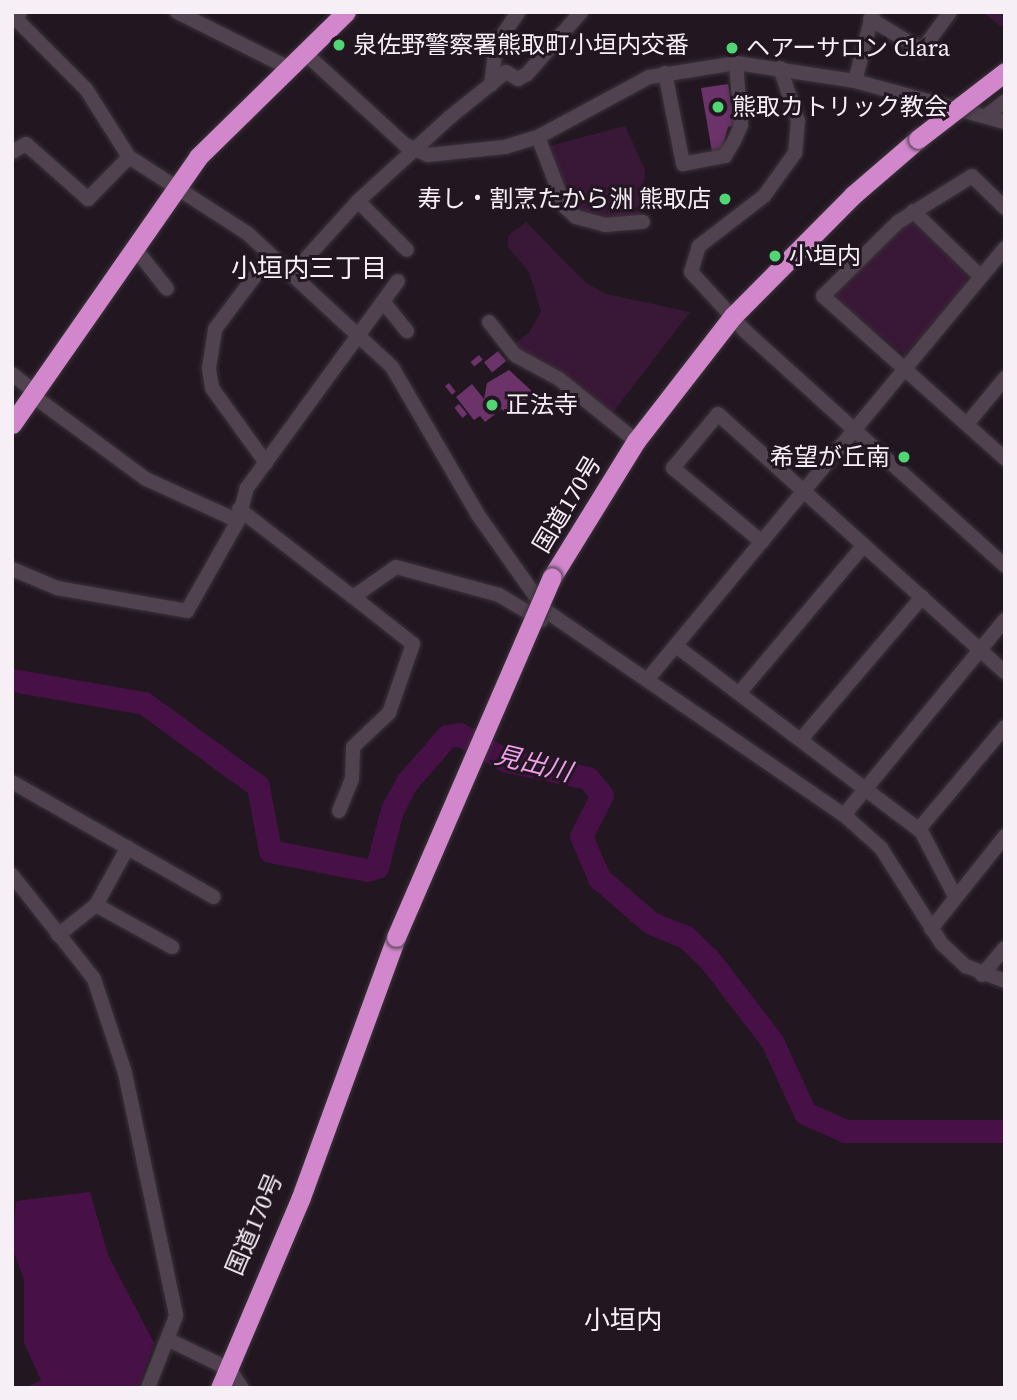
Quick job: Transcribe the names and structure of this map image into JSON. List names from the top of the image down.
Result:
{
  "streets": {
    "highway": ["国道170号"]
  },
  "districts": ["小垣内三丁目", "小垣内"],
  "water": ["見出川"],
  "places": [
    "泉佐野警察署熊取町小垣内交番",
    "ヘアーサロン Clara",
    "熊取カトリック教会",
    "寿し・割烹たから洲 熊取店",
    "小垣内",
    "正法寺",
    "希望が丘南"
  ]
}
